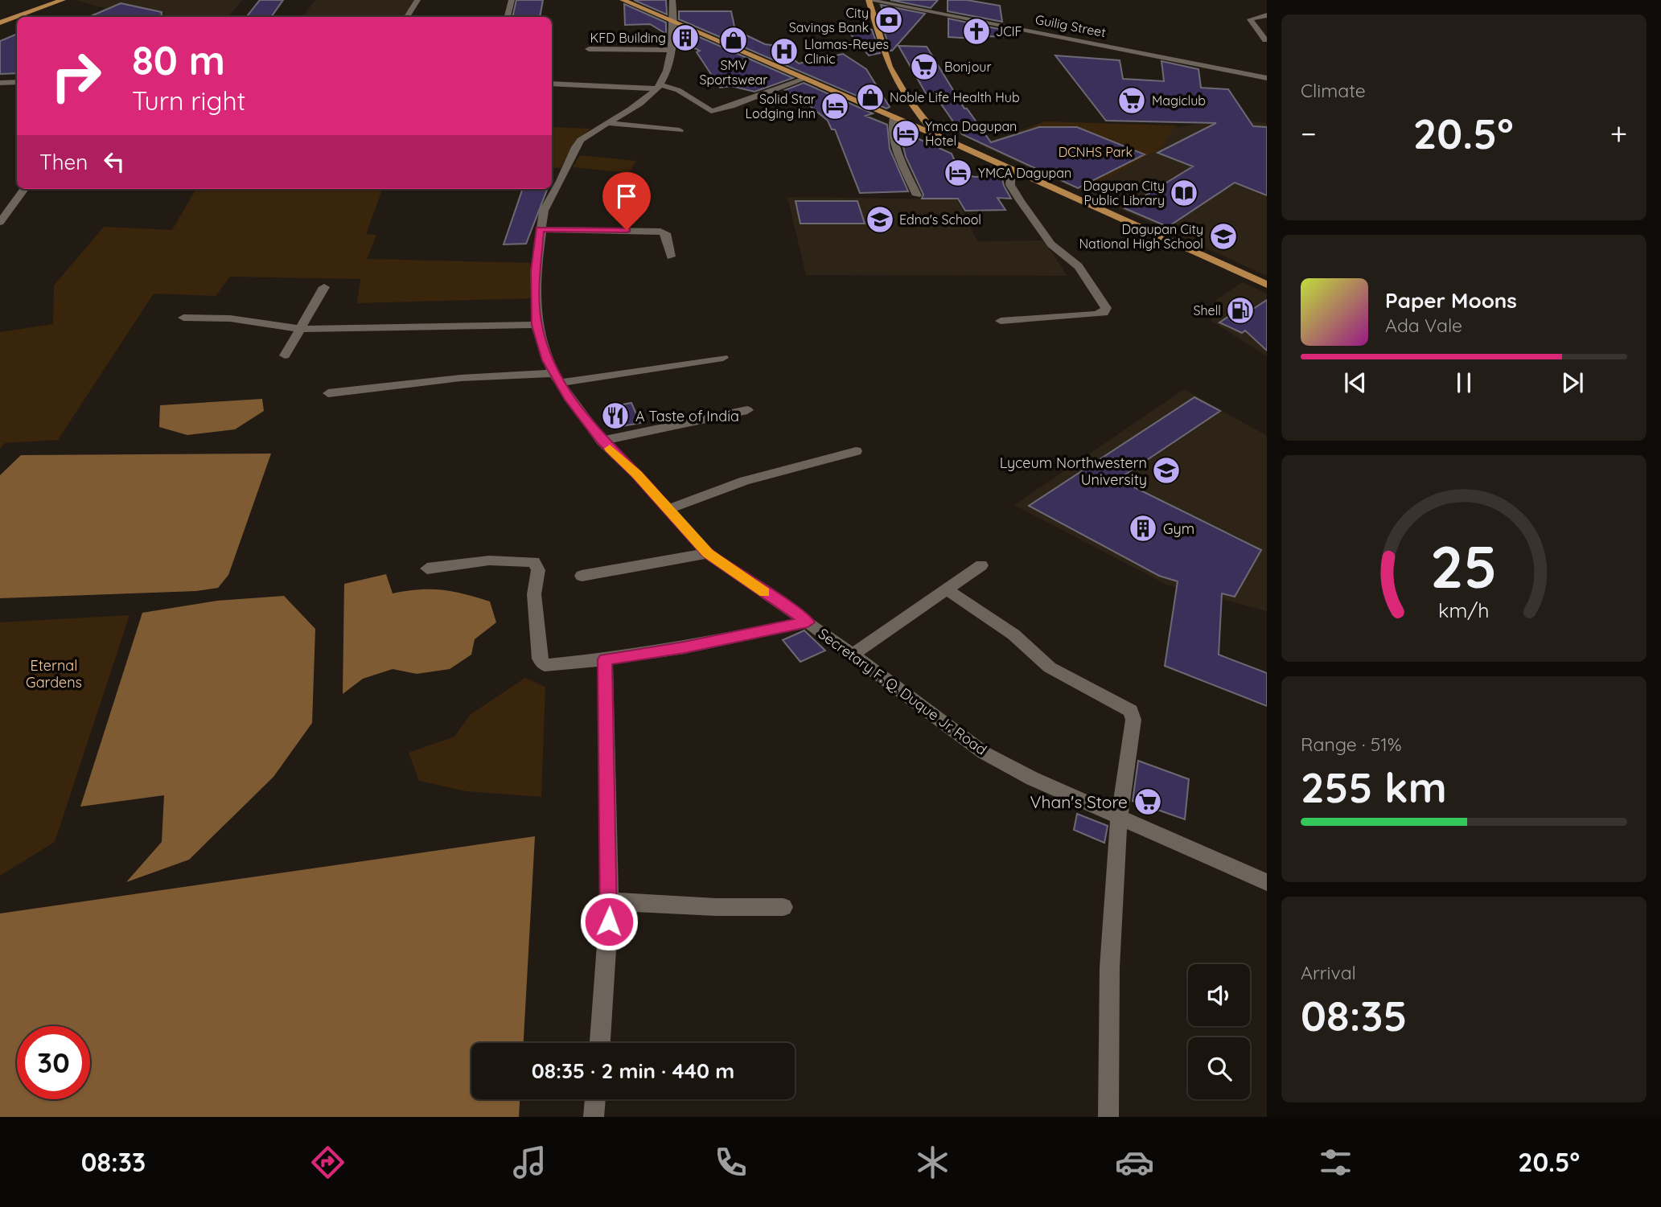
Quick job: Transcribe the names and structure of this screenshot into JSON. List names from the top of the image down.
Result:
{
  "streets": {
    "street": ["Guilig Street", "Secretary F. Q. Duque Jr. Road"]
  },
  "parks": ["DCNHS Park", "Eternal Gardens"],
  "places": {
    "bank": ["City Savings Bank"],
    "church": ["JCIF"],
    "building": ["KFD Building", "Gym"],
    "shop": ["SMV Sportswear", "Noble Life Health Hub"],
    "hospital": ["Llamas-Reyes Clinic"],
    "supermarket": ["Bonjour", "Magiclub", "Vhan's Store"],
    "hotel": ["Solid Star Lodging Inn", "Ymca Dagupan Hotel", "YMCA Dagupan"],
    "library": ["Dagupan City Public Library"],
    "school or university": ["Edna's School", "Dagupan City National High School", "Lyceum Northwestern University"],
    "fuel station": ["Shell"],
    "restaurant": ["A Taste of India"]
  },
  "page": {
    "tile": [
      "Climate",
      ["Range · 51%", "255 km"],
      ["Arrival", "08:35"]
    ],
    "turn": ["80 m", "Turn right"],
    "heat": ["−", "20.5°", "+"],
    "then": "Then",
    "song": ["Paper Moons", "Ada Vale"],
    "limit": "30",
    "trip": "08:35 · 2 min · 440 m",
    "tabs": ["08:33", "20.5°"],
    "gauge": ["25", "km/h"]
  }
}
